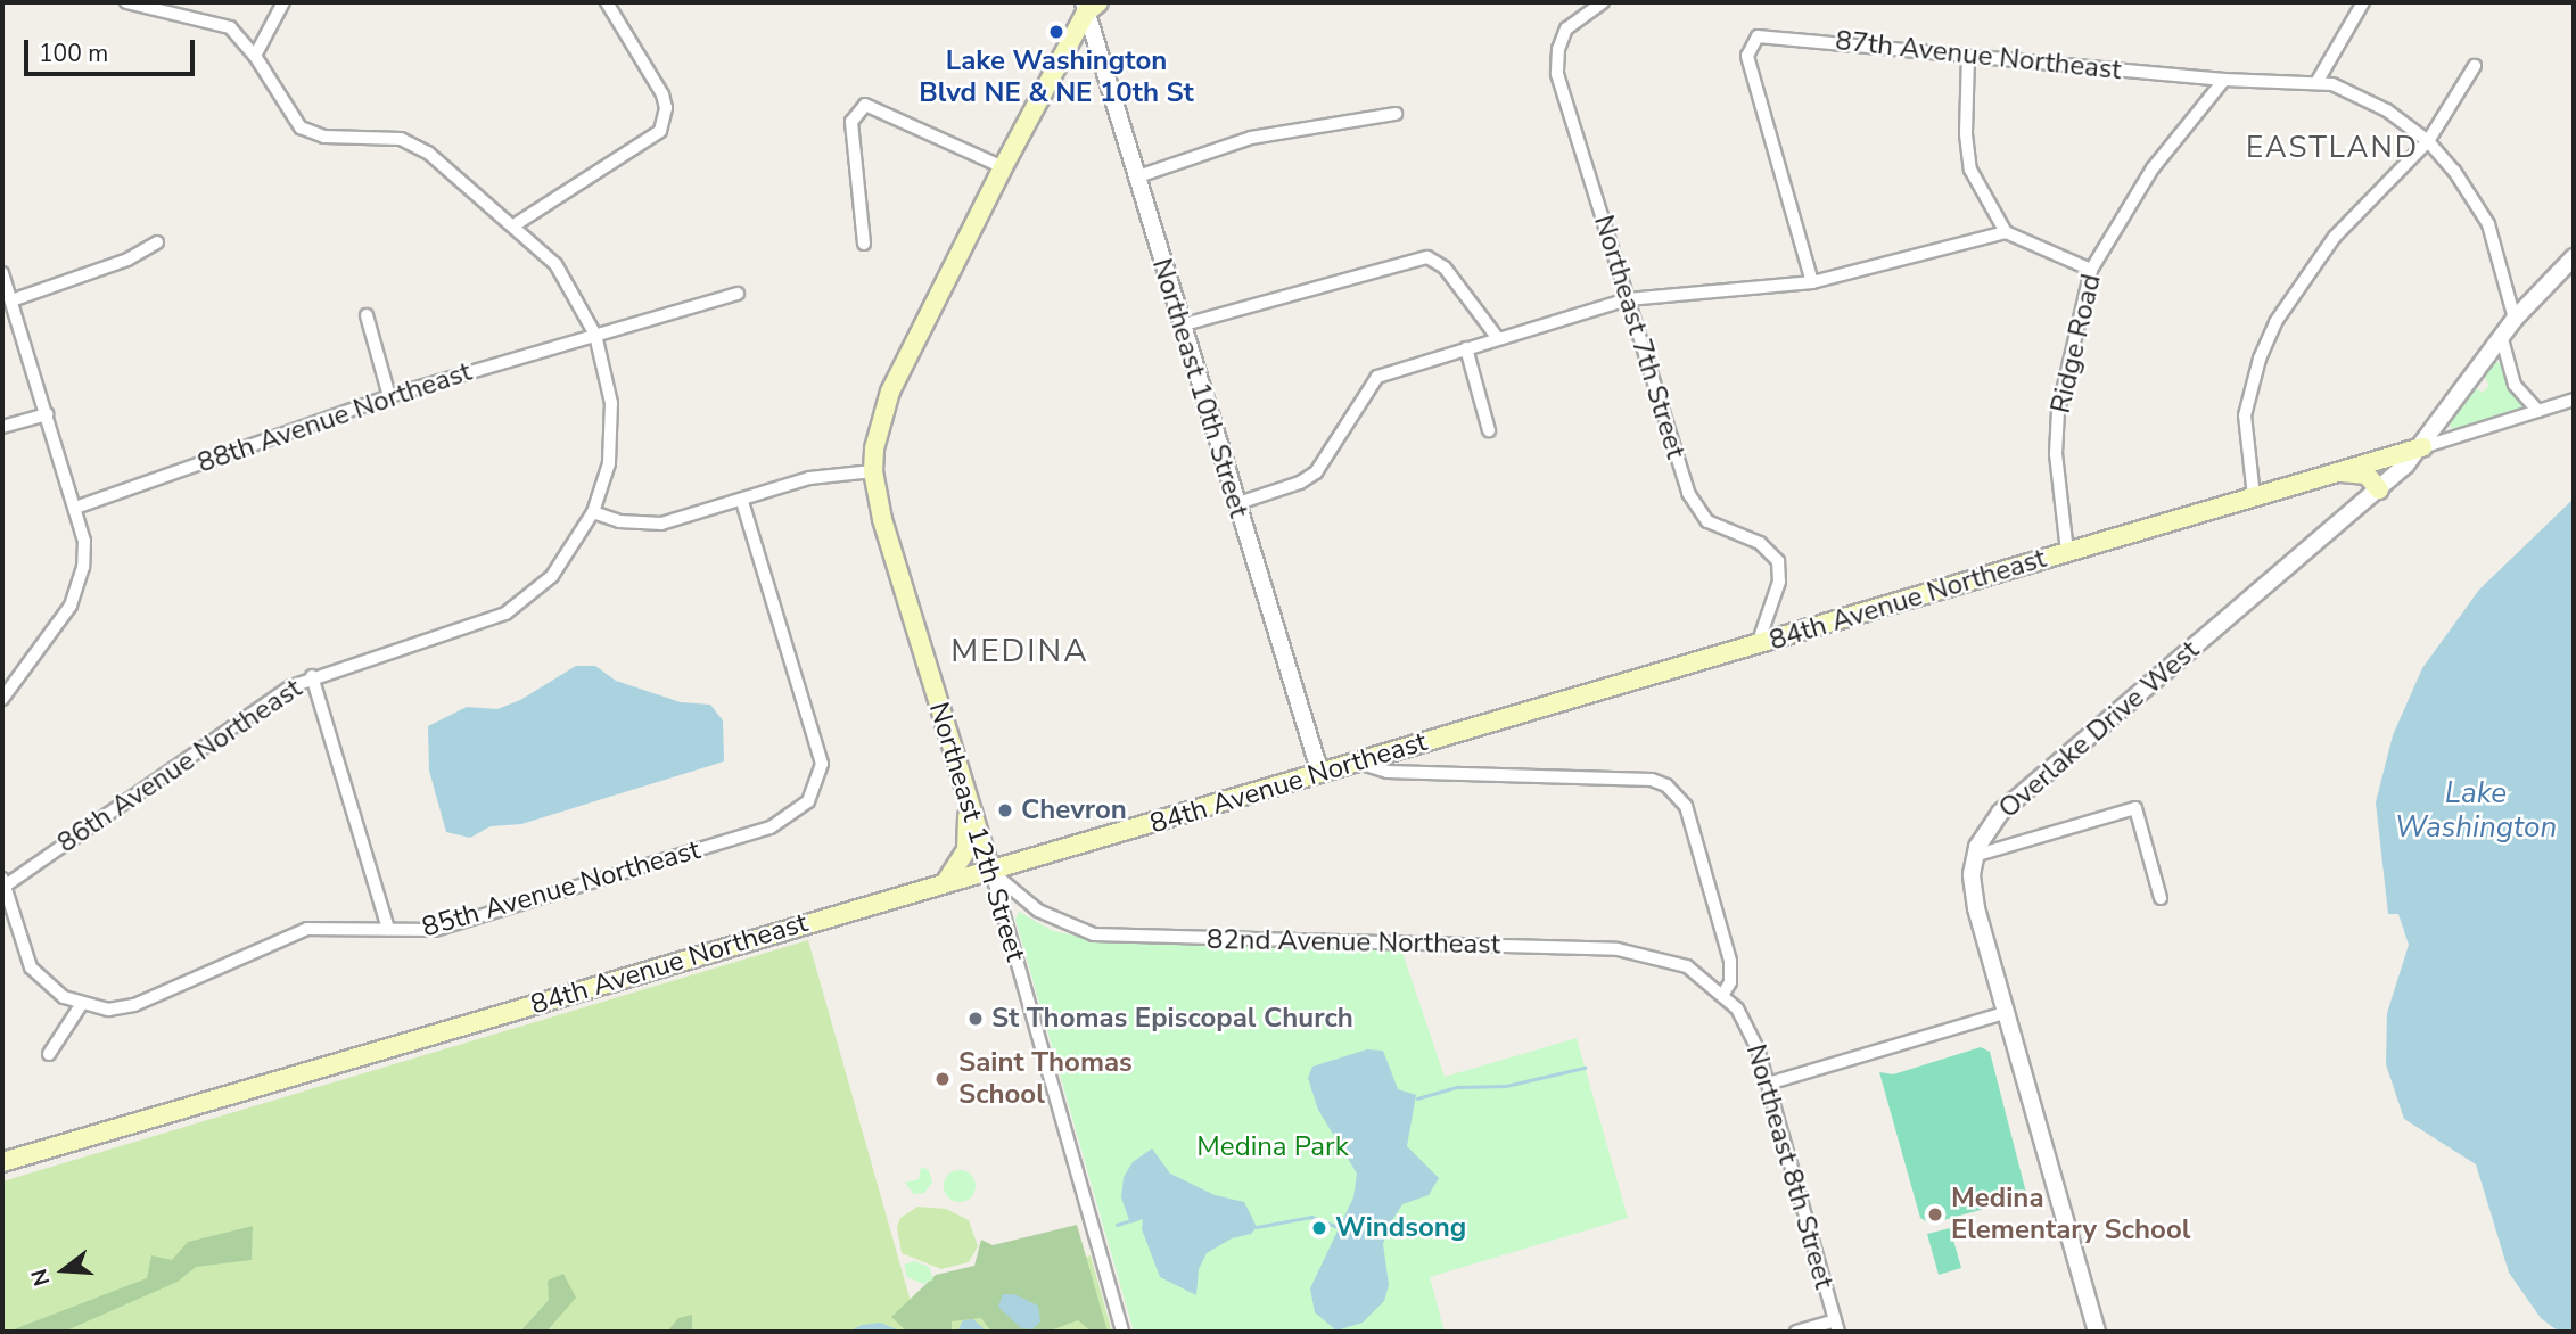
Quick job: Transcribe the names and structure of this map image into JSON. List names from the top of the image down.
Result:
{
  "streets": {
    "main road": ["84th Avenue Northeast", "Northeast 12th Street"],
    "street": [
      "87th Avenue Northeast",
      "Northeast 7th Street",
      "Ridge Road",
      "Northeast 10th Street",
      "88th Avenue Northeast",
      "Overlake Drive West",
      "86th Avenue Northeast",
      "85th Avenue Northeast",
      "82nd Avenue Northeast",
      "Northeast 8th Street"
    ]
  },
  "crossings": [
    ["87th Avenue Northeast", "Ridge Road"],
    ["Northeast 7th Street", "84th Avenue Northeast"],
    ["Ridge Road", "84th Avenue Northeast"],
    ["Northeast 10th Street", "84th Avenue Northeast"],
    ["Northeast 10th Street", "Northeast 12th Street"],
    ["88th Avenue Northeast", "86th Avenue Northeast"],
    ["84th Avenue Northeast", "Overlake Drive West"],
    ["84th Avenue Northeast", "Northeast 12th Street"],
    ["84th Avenue Northeast", "82nd Avenue Northeast"],
    ["Northeast 12th Street", "82nd Avenue Northeast"],
    ["82nd Avenue Northeast", "Northeast 8th Street"]
  ],
  "districts": ["EASTLAND", "MEDINA"],
  "water": ["Lake Washington"],
  "parks": ["Medina Park"],
  "places": [
    "Lake Washington Blvd NE & NE 10th St",
    "Chevron",
    "St Thomas Episcopal Church",
    "Saint Thomas School",
    "Medina Elementary School",
    "Windsong"
  ],
  "scale_bar": "100 m",
  "north": "left"
}
